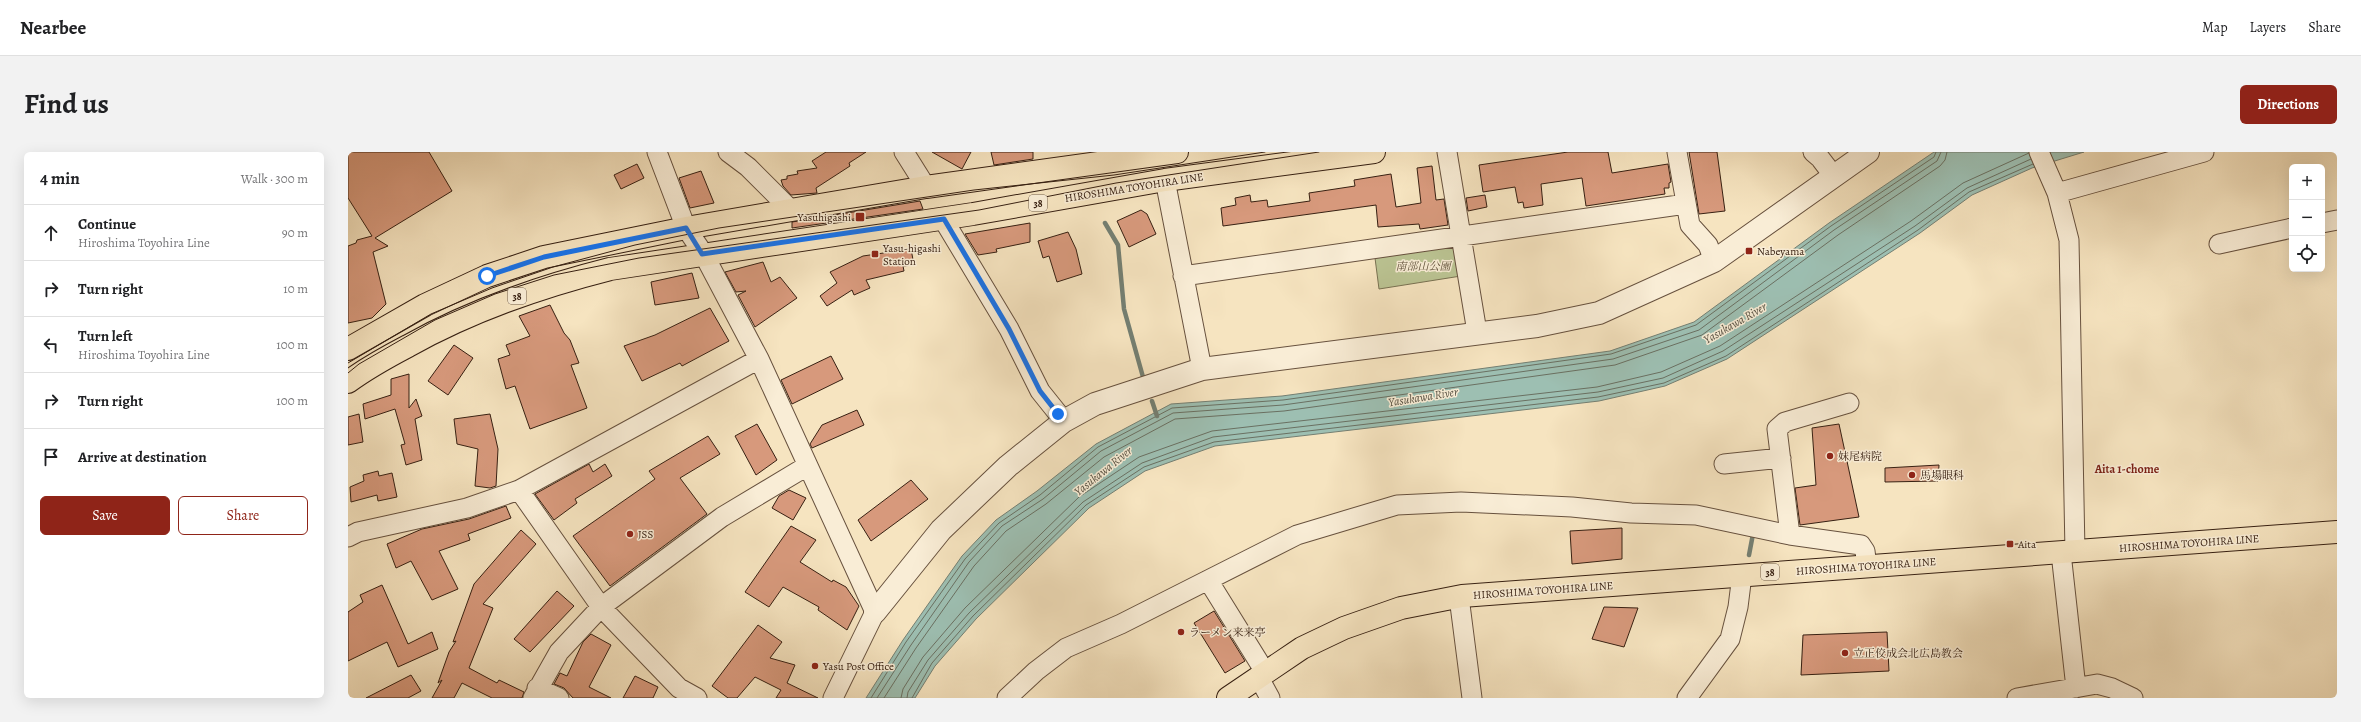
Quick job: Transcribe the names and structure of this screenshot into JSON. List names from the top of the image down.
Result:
{
  "streets": {
    "main road": ["HIROSHIMA TOYOHIRA LINE", "38"]
  },
  "districts": ["Aita 1-chome"],
  "water": ["Yasukawa River"],
  "parks": ["南部山公園"],
  "places": {
    "transit": [
      "Yasuhigashi",
      "Nabeyama",
      "Yasu-higashi Station",
      "Aita"
    ],
    "other": [
      "妹尾病院",
      "馬場眼科",
      "JSS",
      "ラーメン来来亭",
      "立正佼成会北広島教会",
      "Yasu Post Office"
    ]
  },
  "page": {
    "header": "Nearbee",
    "nav": ["Map", "Layers", "Share"],
    "title": "Find us",
    "buttons": [
      "Directions",
      ["Save", "Share"]
    ],
    "heading": ["4 min", "Walk · 300 m"],
    "map_buttons": ["+", "−"],
    "list": [
      ["Continue", "Hiroshima Toyohira Line", "90 m"],
      ["Turn right", "10 m"],
      ["Turn left", "Hiroshima Toyohira Line", "100 m"],
      ["Turn right", "100 m"],
      "Arrive at destination"
    ]
  }
}
